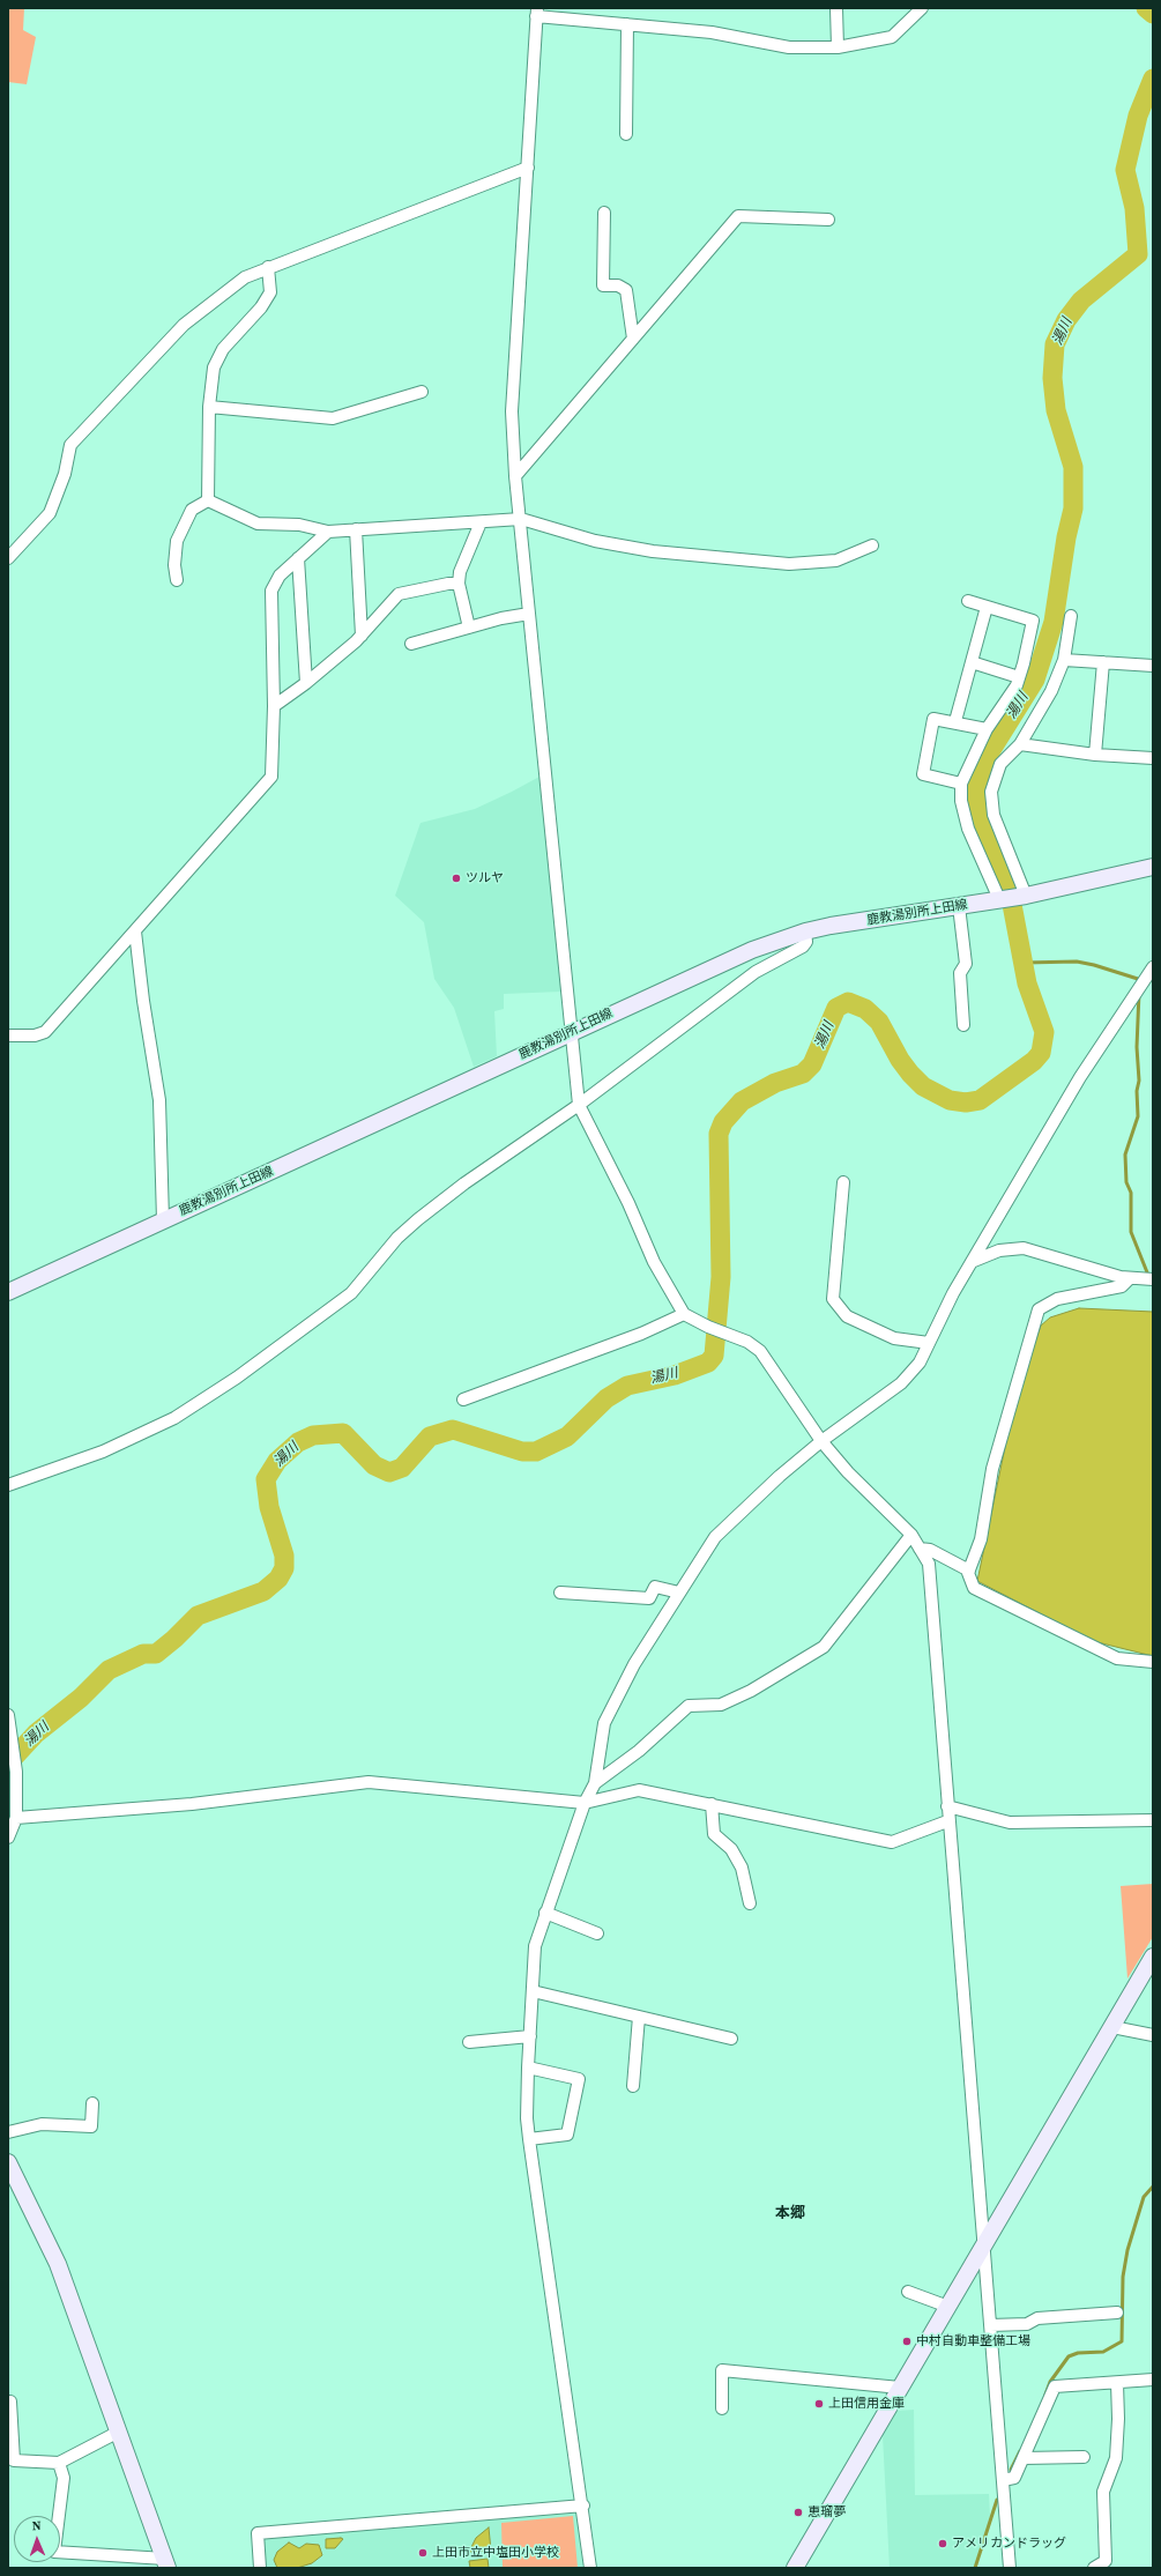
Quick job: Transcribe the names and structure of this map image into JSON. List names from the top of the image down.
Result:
{
  "streets": {
    "main road": ["鹿教湯別所上田線"]
  },
  "districts": ["本郷"],
  "water": ["湯川"],
  "places": [
    "ツルヤ",
    "中村自動車整備工場",
    "上田信用金庫",
    "恵瑠夢",
    "アメリカンドラッグ",
    "上田市立中塩田小学校"
  ],
  "north": "top"
}
